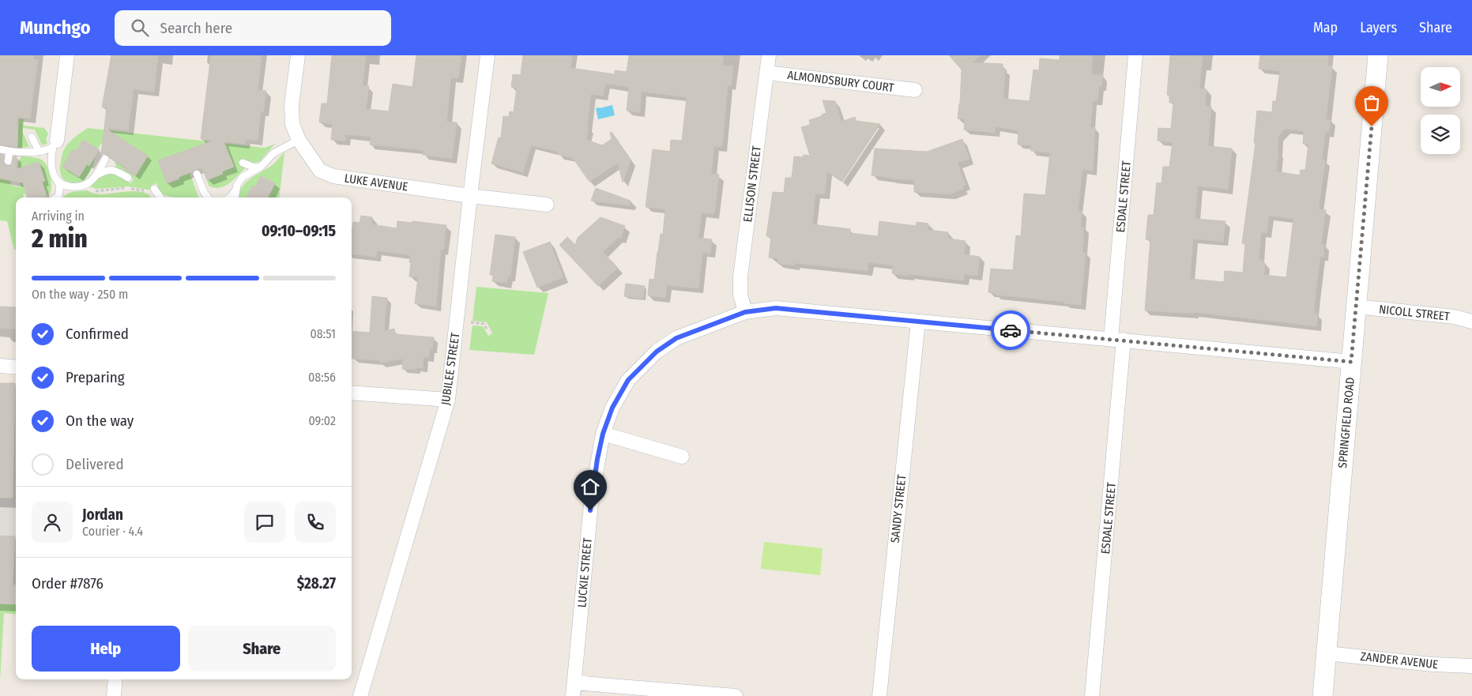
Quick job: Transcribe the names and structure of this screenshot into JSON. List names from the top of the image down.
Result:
{
  "streets": {
    "main road": ["SPRINGFIELD ROAD"],
    "street": [
      "ALMONDSBURY COURT",
      "LUKE AVENUE",
      "ELLISON STREET",
      "ESDALE STREET",
      "NICOLL STREET",
      "JUBILEE STREET",
      "SANDY STREET",
      "LUCKIE STREET",
      "ZANDER AVENUE"
    ]
  },
  "crossings": [
    ["ALMONDSBURY COURT", "ELLISON STREET"],
    ["LUKE AVENUE", "JUBILEE STREET"],
    ["ELLISON STREET", "LUCKIE STREET"],
    ["ESDALE STREET", "LUCKIE STREET"],
    ["NICOLL STREET", "SPRINGFIELD ROAD"],
    ["SPRINGFIELD ROAD", "LUCKIE STREET"],
    ["SPRINGFIELD ROAD", "ZANDER AVENUE"],
    ["SANDY STREET", "LUCKIE STREET"]
  ],
  "north": "right",
  "page": {
    "header": "Munchgo",
    "search": "Search here",
    "nav": ["Map", "Layers", "Share"],
    "heading": ["2 min", "Arriving in", "09:10–09:15"],
    "panel": [
      "Jordan",
      "Courier · 4.4",
      "Order #7876",
      "$28.27"
    ],
    "bar": "On the way · 250 m",
    "list": [
      ["Confirmed", "08:51"],
      ["Preparing", "08:56"],
      ["On the way", "09:02"],
      "Delivered"
    ],
    "buttons": ["Help", "Share"]
  }
}
